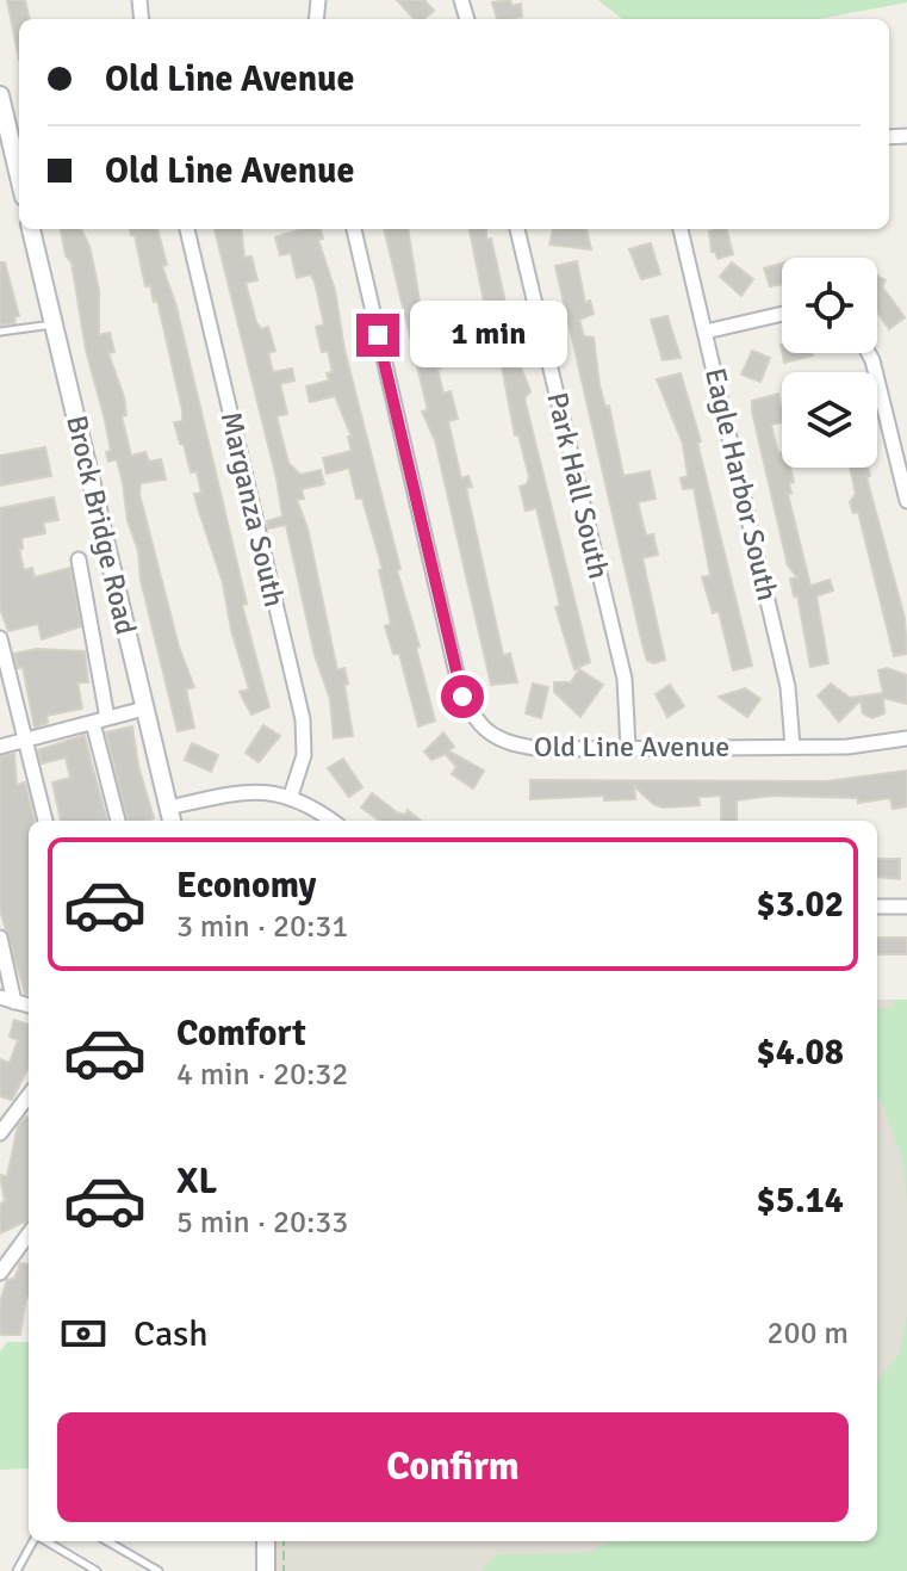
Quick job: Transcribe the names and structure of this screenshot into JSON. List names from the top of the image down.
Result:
{
  "streets": {
    "street": [
      "Eagle Harbor South",
      "Park Hall South",
      "Marganza South",
      "Brock Bridge Road",
      "Old Line Avenue"
    ]
  },
  "crossings": [
    ["Eagle Harbor South", "Old Line Avenue"],
    ["Park Hall South", "Old Line Avenue"]
  ],
  "page": {
    "banner": ["Old Line Avenue", "Old Line Avenue"],
    "bubble": "1 min",
    "list": [
      {
        "name": "Economy",
        "note": "3 min · 20:31",
        "value": "$3.02"
      },
      {
        "name": "Comfort",
        "note": "4 min · 20:32",
        "value": "$4.08"
      },
      {
        "name": "XL",
        "note": "5 min · 20:33",
        "value": "$5.14"
      }
    ],
    "pay": ["Cash", "200 m"],
    "buttons": "Confirm"
  }
}
